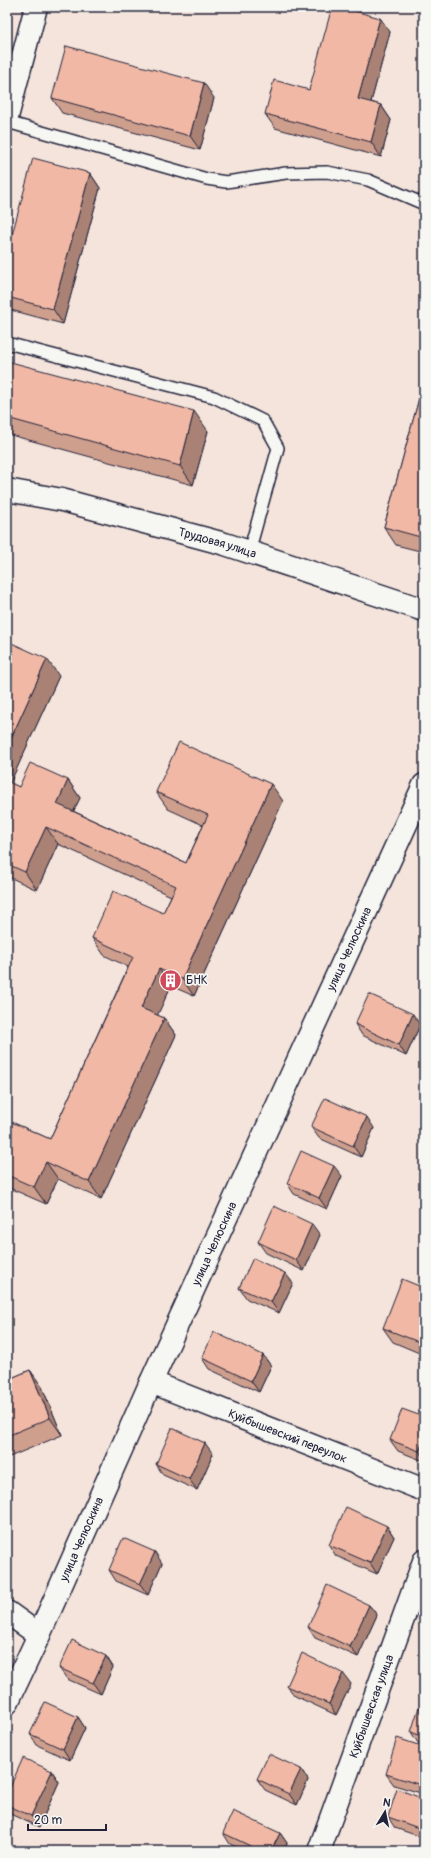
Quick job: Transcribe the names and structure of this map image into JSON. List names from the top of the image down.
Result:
{
  "streets": {
    "street": [
      "Трудовая улица",
      "улица Челюскина",
      "Куйбышевский переулок",
      "Куйбышевская улица"
    ]
  },
  "crossings": [
    ["улица Челюскина", "Куйбышевский переулок"]
  ],
  "places": {
    "building": ["БНК"]
  },
  "scale_bar": "20 m",
  "north": "top"
}
